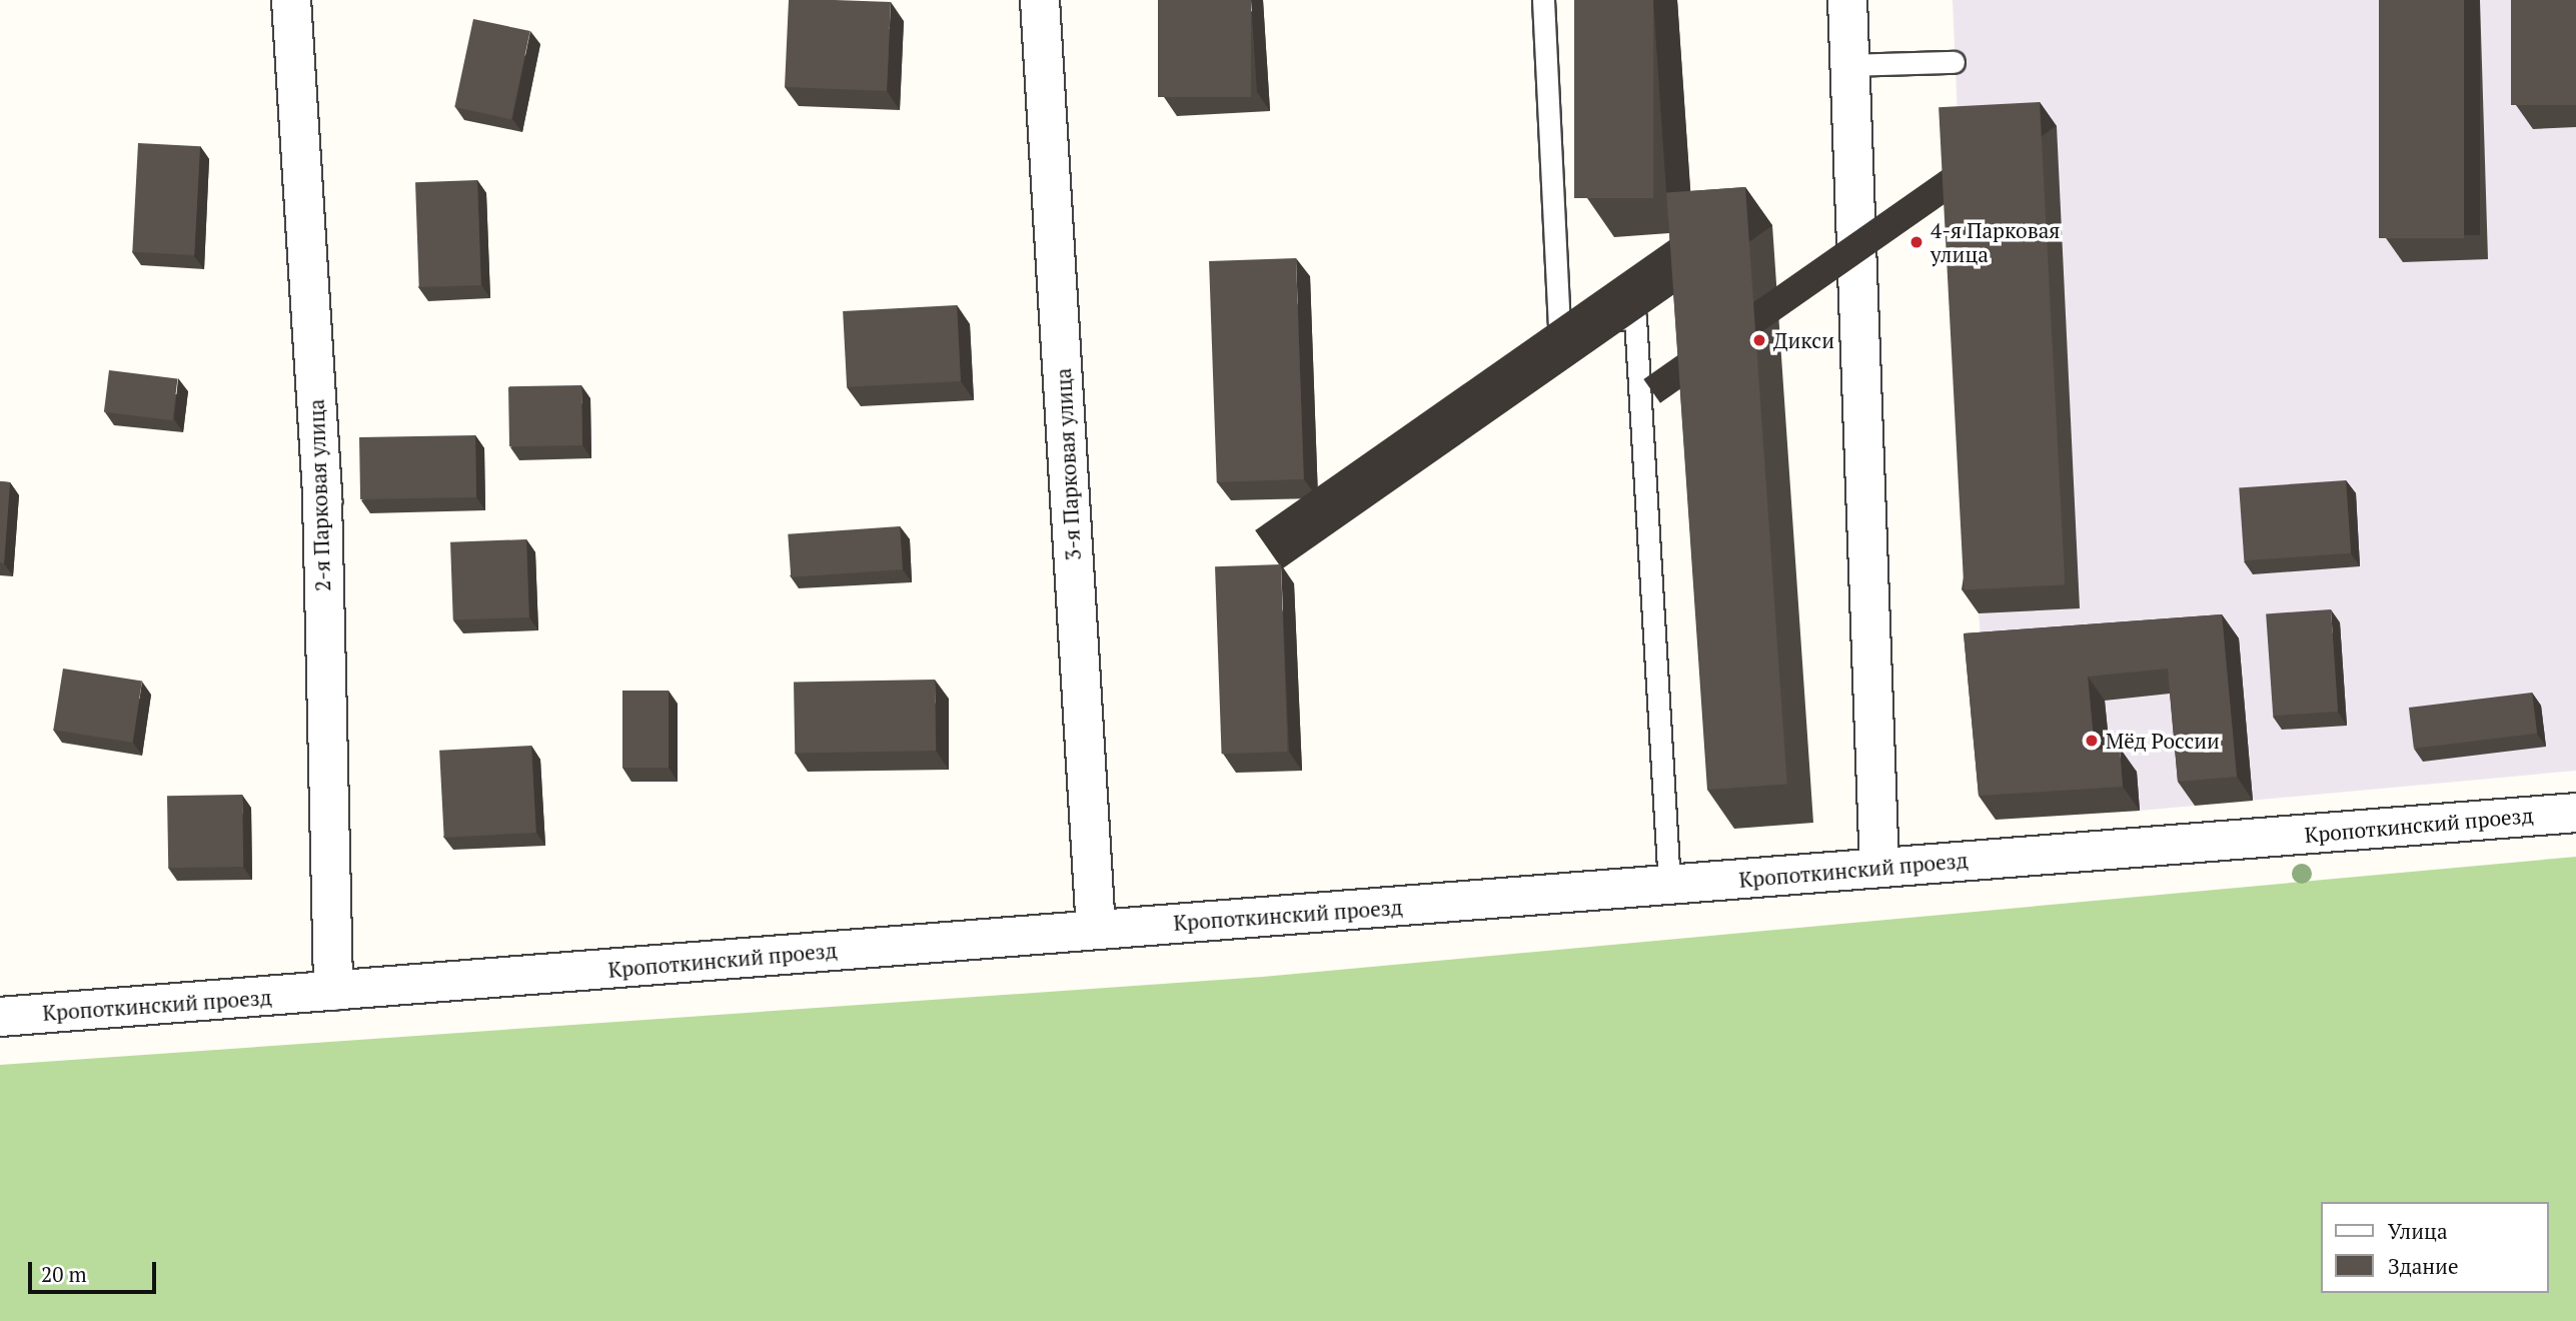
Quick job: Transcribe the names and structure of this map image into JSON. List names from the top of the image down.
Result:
{
  "streets": {
    "street": ["3-я Парковая улица", "2-я Парковая улица", "Кропоткинский проезд"]
  },
  "crossings": [
    ["3-я Парковая улица", "Кропоткинский проезд"],
    ["2-я Парковая улица", "Кропоткинский проезд"]
  ],
  "places": ["4-я Парковая улица", "Дикси", "Мёд России"],
  "legend": ["Улица", "Здание"],
  "scale_bar": "20 m"
}
